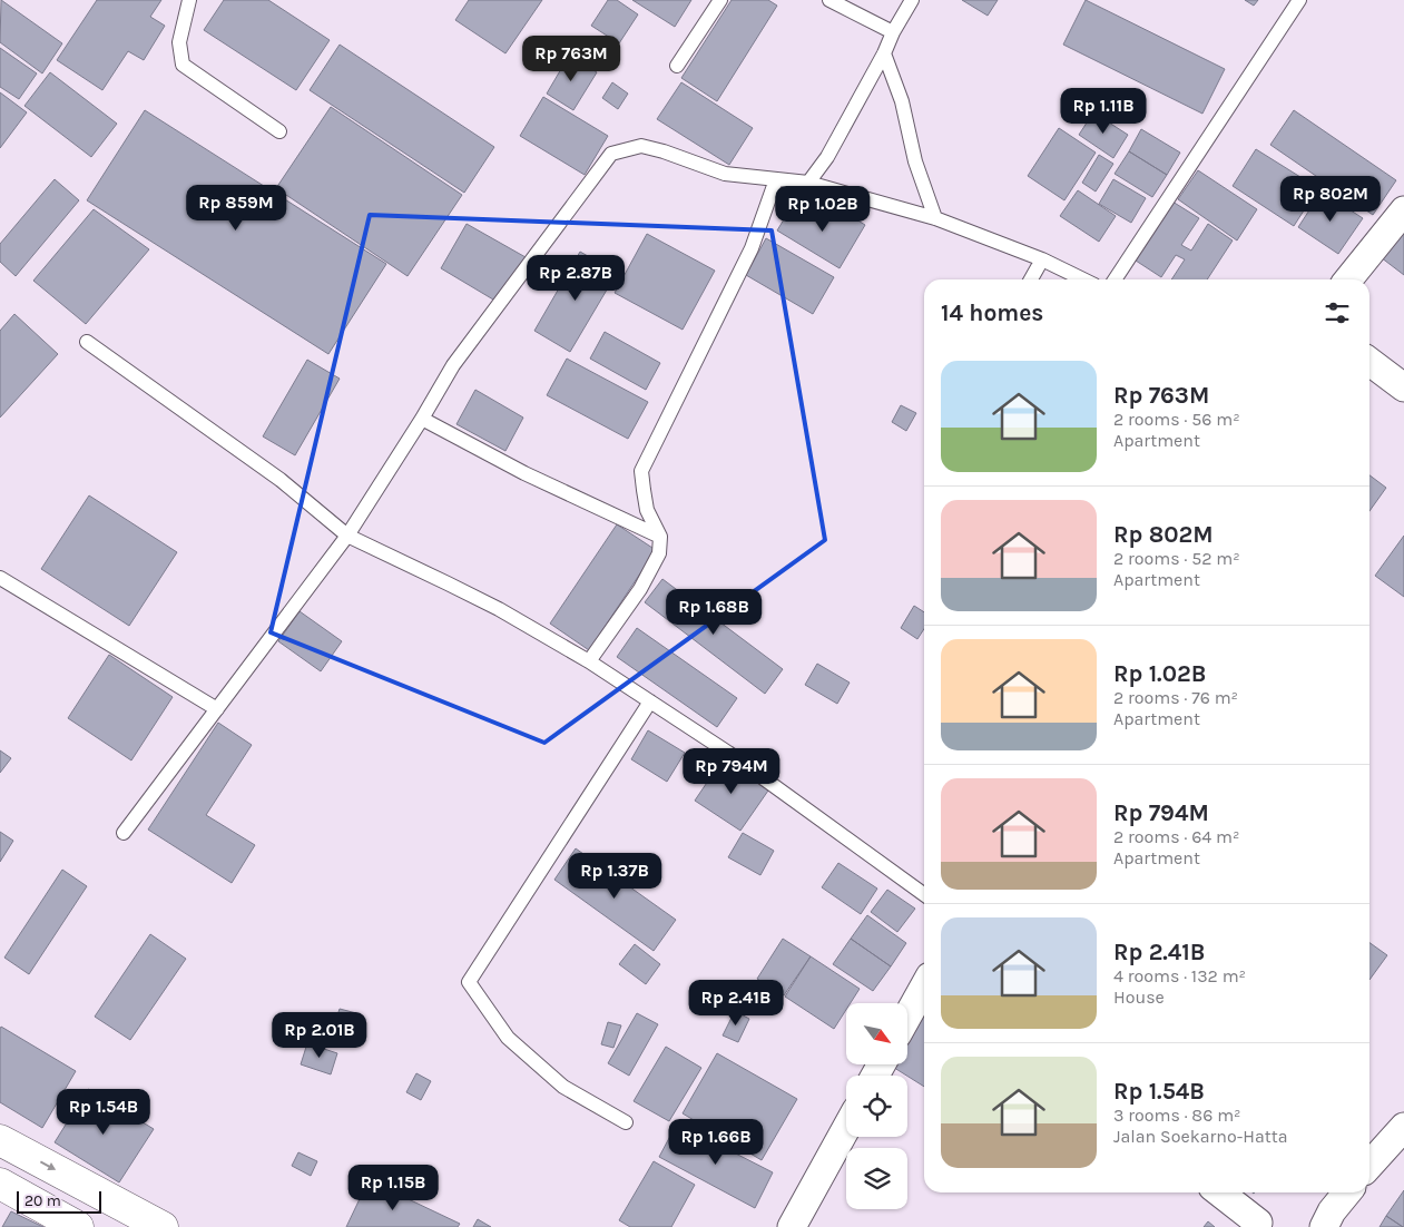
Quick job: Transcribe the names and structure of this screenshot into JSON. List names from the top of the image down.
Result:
{
  "scale_bar": "20 m",
  "north": "bottom right",
  "page": {
    "price": [
      "Rp 763M",
      "Rp 1.11B",
      "Rp 802M",
      "Rp 859M",
      "Rp 1.02B",
      "Rp 2.87B",
      "Rp 1.68B",
      "Rp 794M",
      "Rp 1.37B",
      "Rp 2.41B",
      "Rp 2.01B",
      "Rp 1.54B",
      "Rp 1.66B",
      "Rp 1.15B"
    ],
    "heading": "14 homes",
    "list": [
      {
        "name": "Rp 763M",
        "note": "2 rooms · 56 m² · Apartment"
      },
      {
        "name": "Rp 802M",
        "note": "2 rooms · 52 m² · Apartment"
      },
      {
        "name": "Rp 1.02B",
        "note": "2 rooms · 76 m² · Apartment"
      },
      {
        "name": "Rp 794M",
        "note": "2 rooms · 64 m² · Apartment"
      },
      {
        "name": "Rp 2.41B",
        "note": "4 rooms · 132 m² · House"
      },
      {
        "name": "Rp 1.54B",
        "note": "3 rooms · 86 m² · Jalan Soekarno-Hatta"
      }
    ],
    "scale": "20 m"
  }
}
